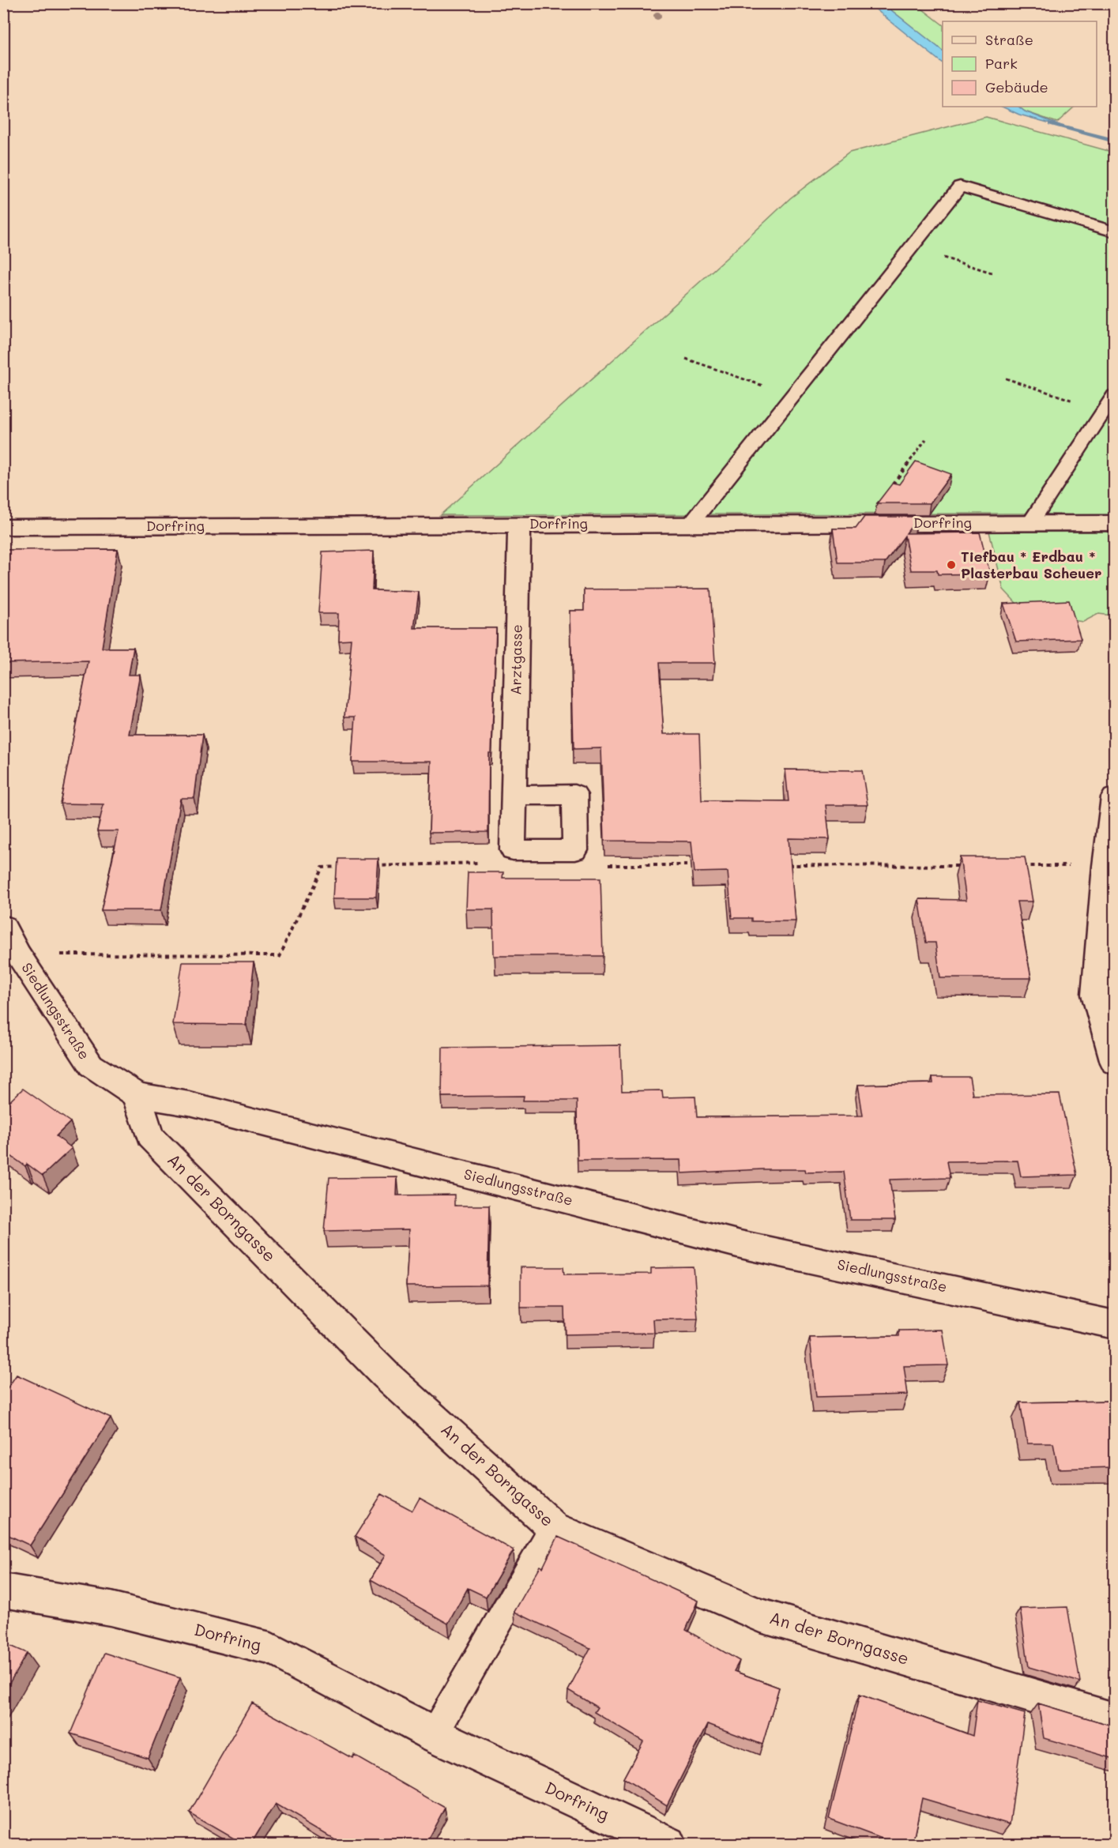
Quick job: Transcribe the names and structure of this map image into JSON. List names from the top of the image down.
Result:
{
  "streets": {
    "street": [
      "Dorfring",
      "Arztgasse",
      "Siedlungsstraße",
      "An der Borngasse"
    ]
  },
  "crossings": [
    ["Dorfring", "Arztgasse"],
    ["Siedlungsstraße", "An der Borngasse"]
  ],
  "places": ["Tiefbau * Erdbau * Plasterbau Scheuer"],
  "legend": ["Straße", "Park", "Gebäude"]
}
